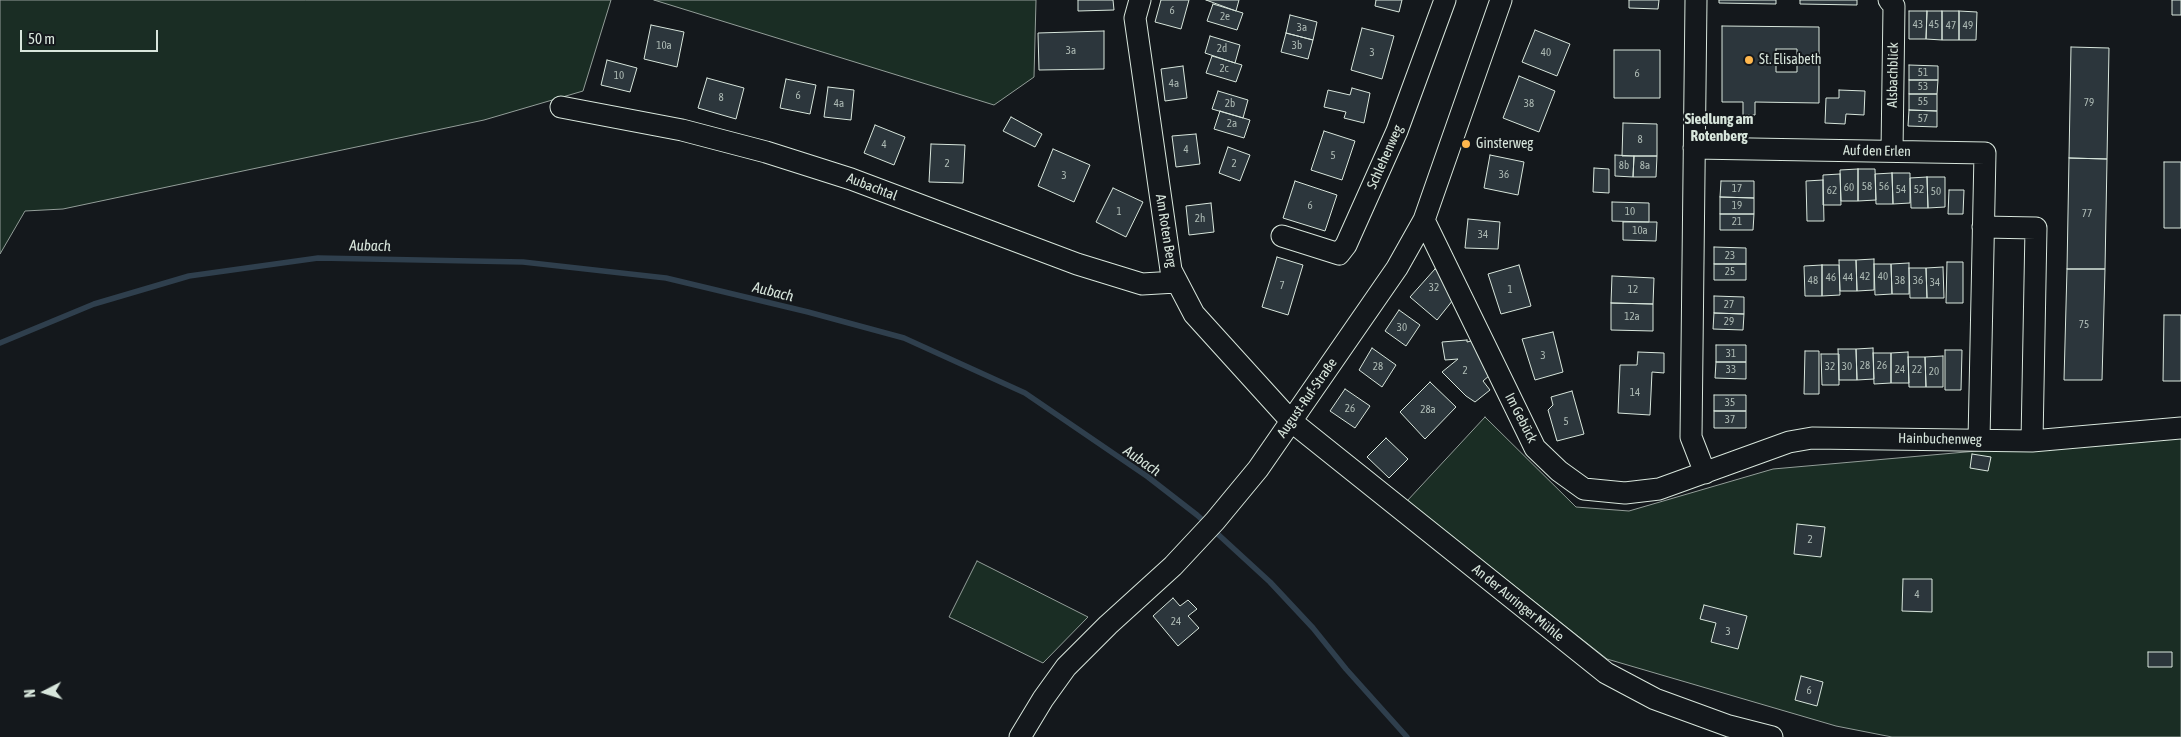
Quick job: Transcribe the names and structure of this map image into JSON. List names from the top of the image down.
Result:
{
  "streets": {
    "street": [
      "Alsbachblick",
      "Auf den Erlen",
      "Schlehenweg",
      "Aubachtal",
      "Am Roten Berg",
      "August-Ruf-Straße",
      "Im Gebück",
      "Hainbuchenweg",
      "An der Auringer Mühle"
    ]
  },
  "crossings": [
    ["Alsbachblick", "Auf den Erlen"],
    ["Auf den Erlen", "Hainbuchenweg"],
    ["Aubachtal", "Am Roten Berg"],
    ["Am Roten Berg", "August-Ruf-Straße"],
    ["Am Roten Berg", "An der Auringer Mühle"],
    ["August-Ruf-Straße", "Im Gebück"],
    ["August-Ruf-Straße", "An der Auringer Mühle"],
    ["Im Gebück", "Hainbuchenweg"]
  ],
  "districts": ["Siedlung am Rotenberg"],
  "water": ["Aubach"],
  "places": ["St. Elisabeth", "Ginsterweg"],
  "house_numbers": [
    "6",
    "2e",
    "43",
    "45",
    "47",
    "49",
    "3a",
    "10a",
    "3b",
    "2d",
    "3a",
    "3",
    "40",
    "2c",
    "51",
    "6",
    "10",
    "4a",
    "53",
    "6",
    "8",
    "55",
    "79",
    "4a",
    "2b",
    "38",
    "57",
    "2a",
    "8",
    "4",
    "4",
    "5",
    "2",
    "2",
    "8b",
    "8a",
    "36",
    "3",
    "58",
    "56",
    "60",
    "17",
    "54",
    "52",
    "62",
    "50",
    "6",
    "19",
    "1",
    "10",
    "77",
    "2h",
    "21",
    "10a",
    "34",
    "23",
    "25",
    "42",
    "40",
    "46",
    "44",
    "48",
    "38",
    "36",
    "34",
    "7",
    "32",
    "1",
    "12",
    "27",
    "12a",
    "29",
    "75",
    "30",
    "31",
    "3",
    "28",
    "26",
    "28",
    "32",
    "30",
    "33",
    "24",
    "22",
    "2",
    "20",
    "14",
    "35",
    "26",
    "28a",
    "37",
    "5",
    "2",
    "4",
    "24",
    "3",
    "6"
  ],
  "scale_bar": "50 m",
  "north": "left"
}
